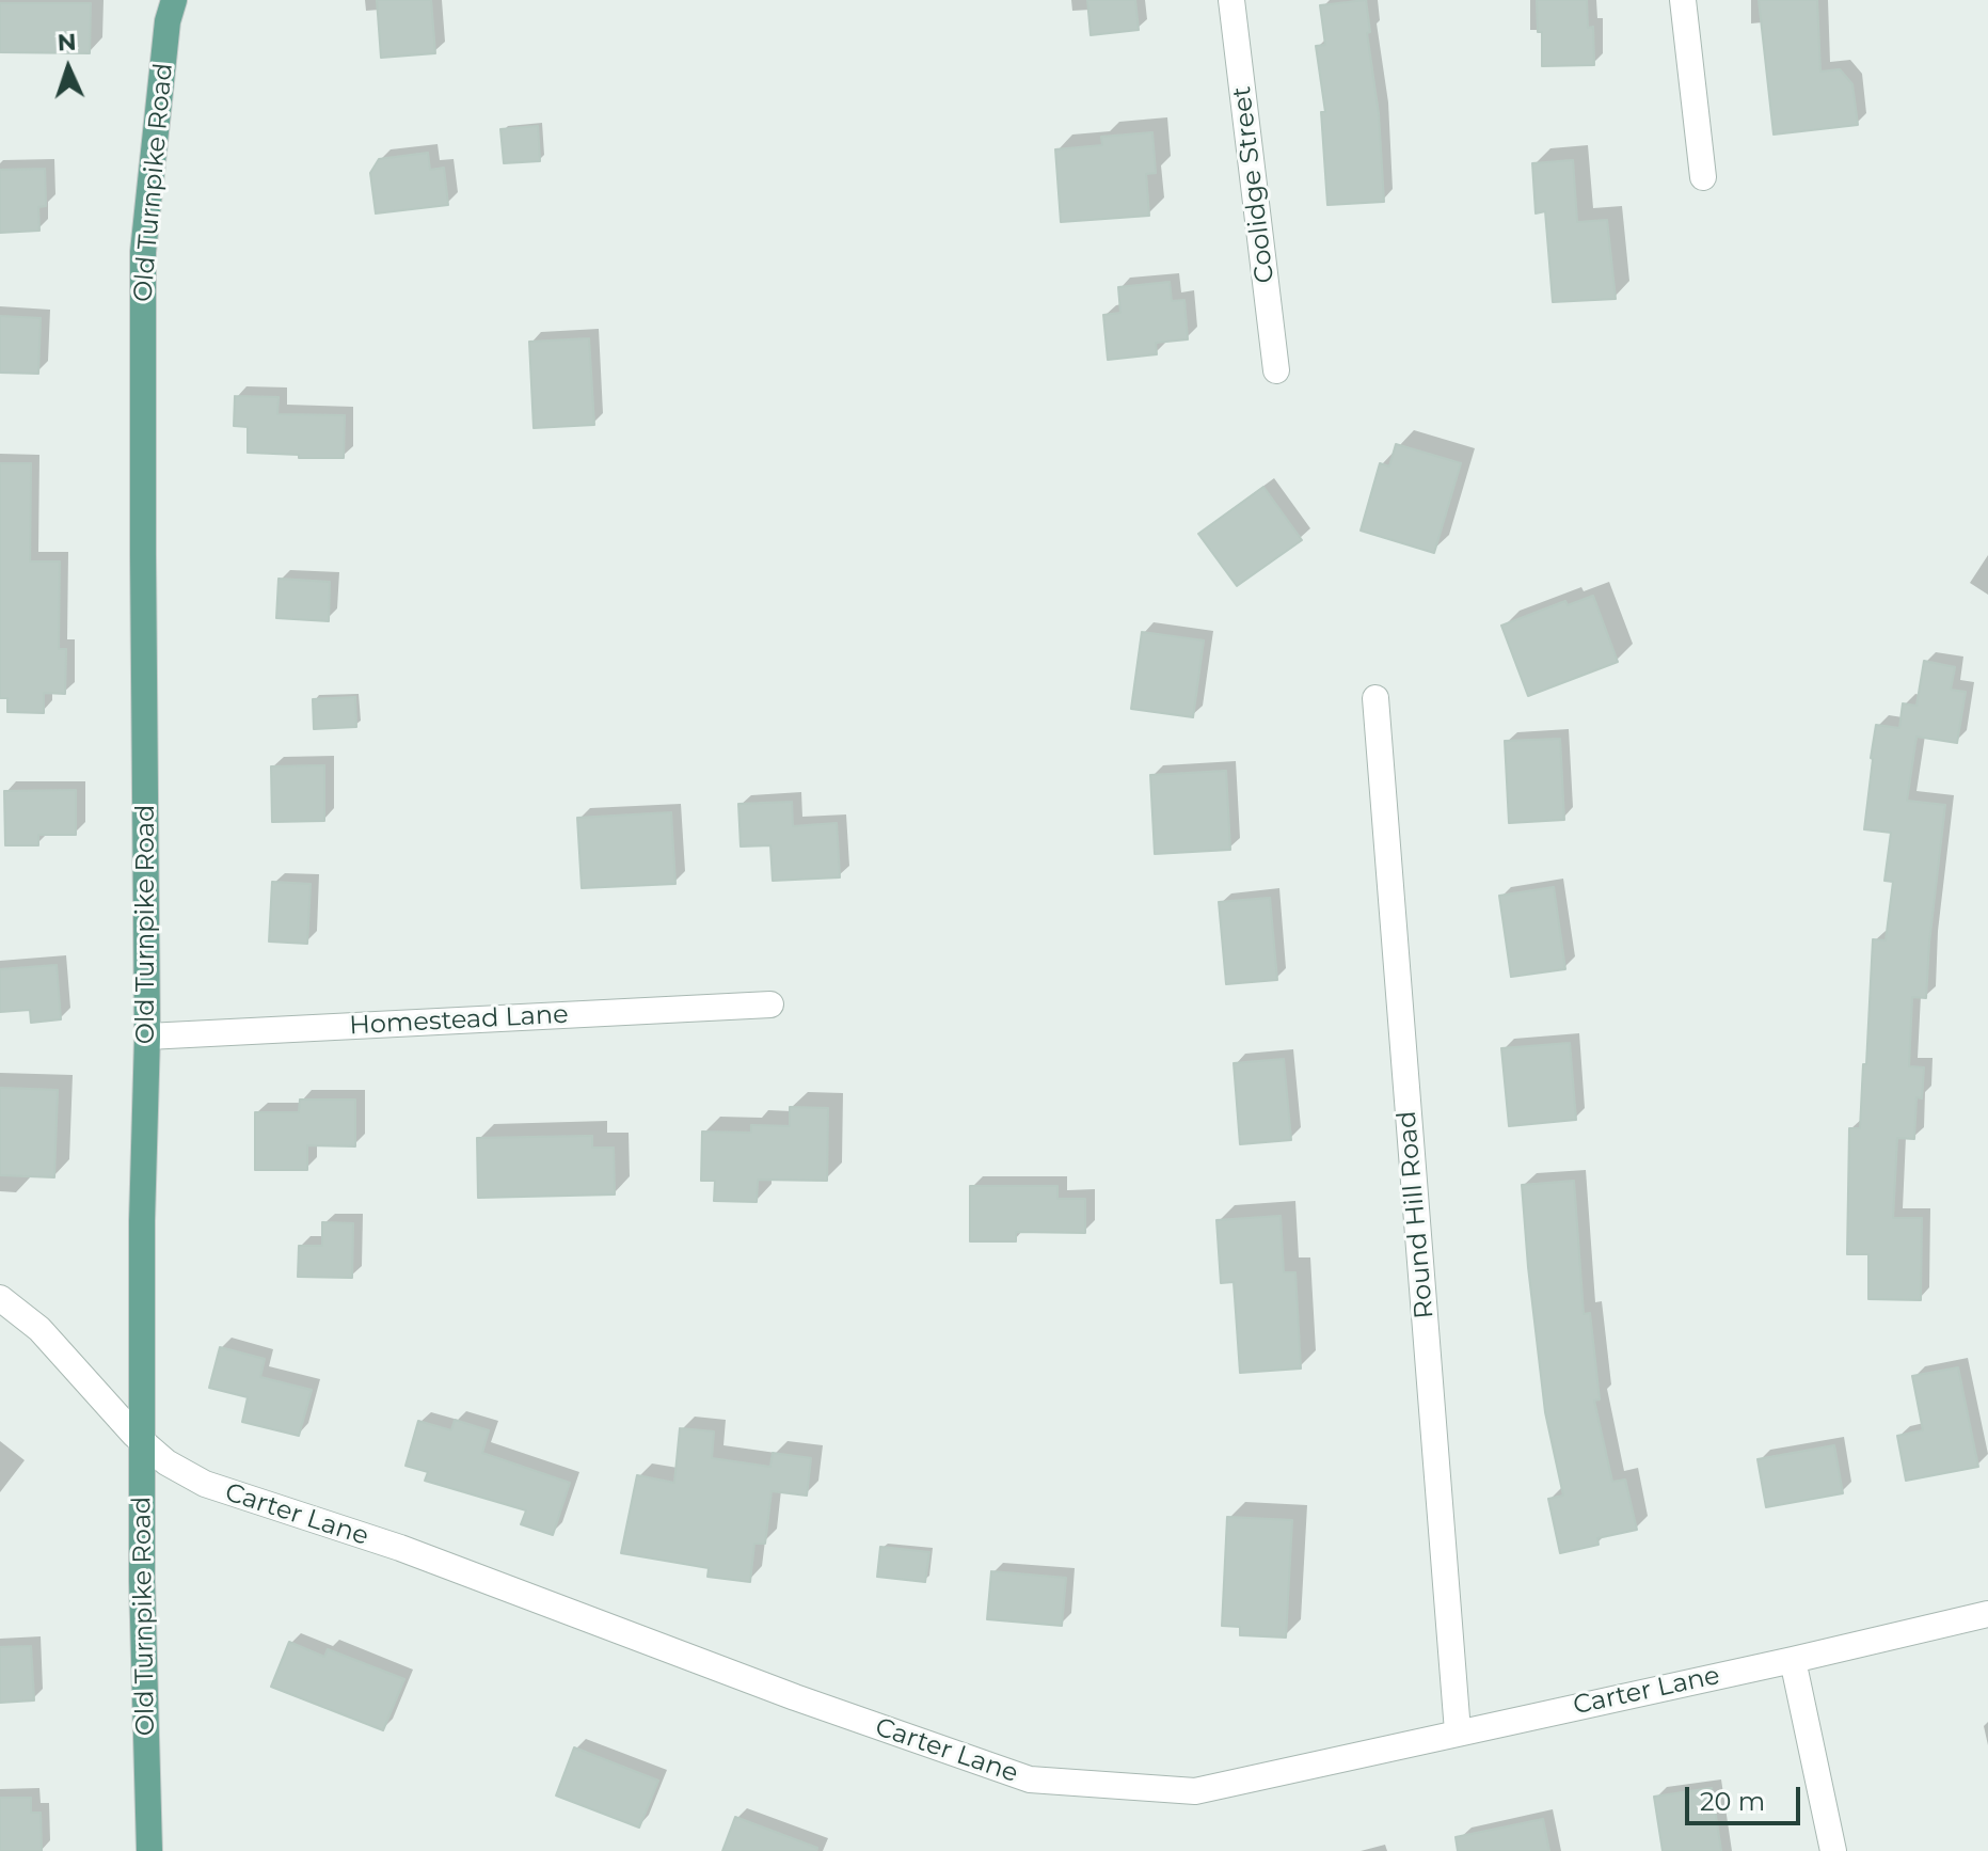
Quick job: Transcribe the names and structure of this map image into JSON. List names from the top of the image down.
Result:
{
  "streets": {
    "main road": ["Old Turnpike Road"],
    "street": [
      "Coolidge Street",
      "Homestead Lane",
      "Round Hill Road",
      "Carter Lane"
    ]
  },
  "crossings": [
    ["Old Turnpike Road", "Homestead Lane"],
    ["Old Turnpike Road", "Carter Lane"],
    ["Round Hill Road", "Carter Lane"]
  ],
  "scale_bar": "20 m",
  "north": "top"
}
